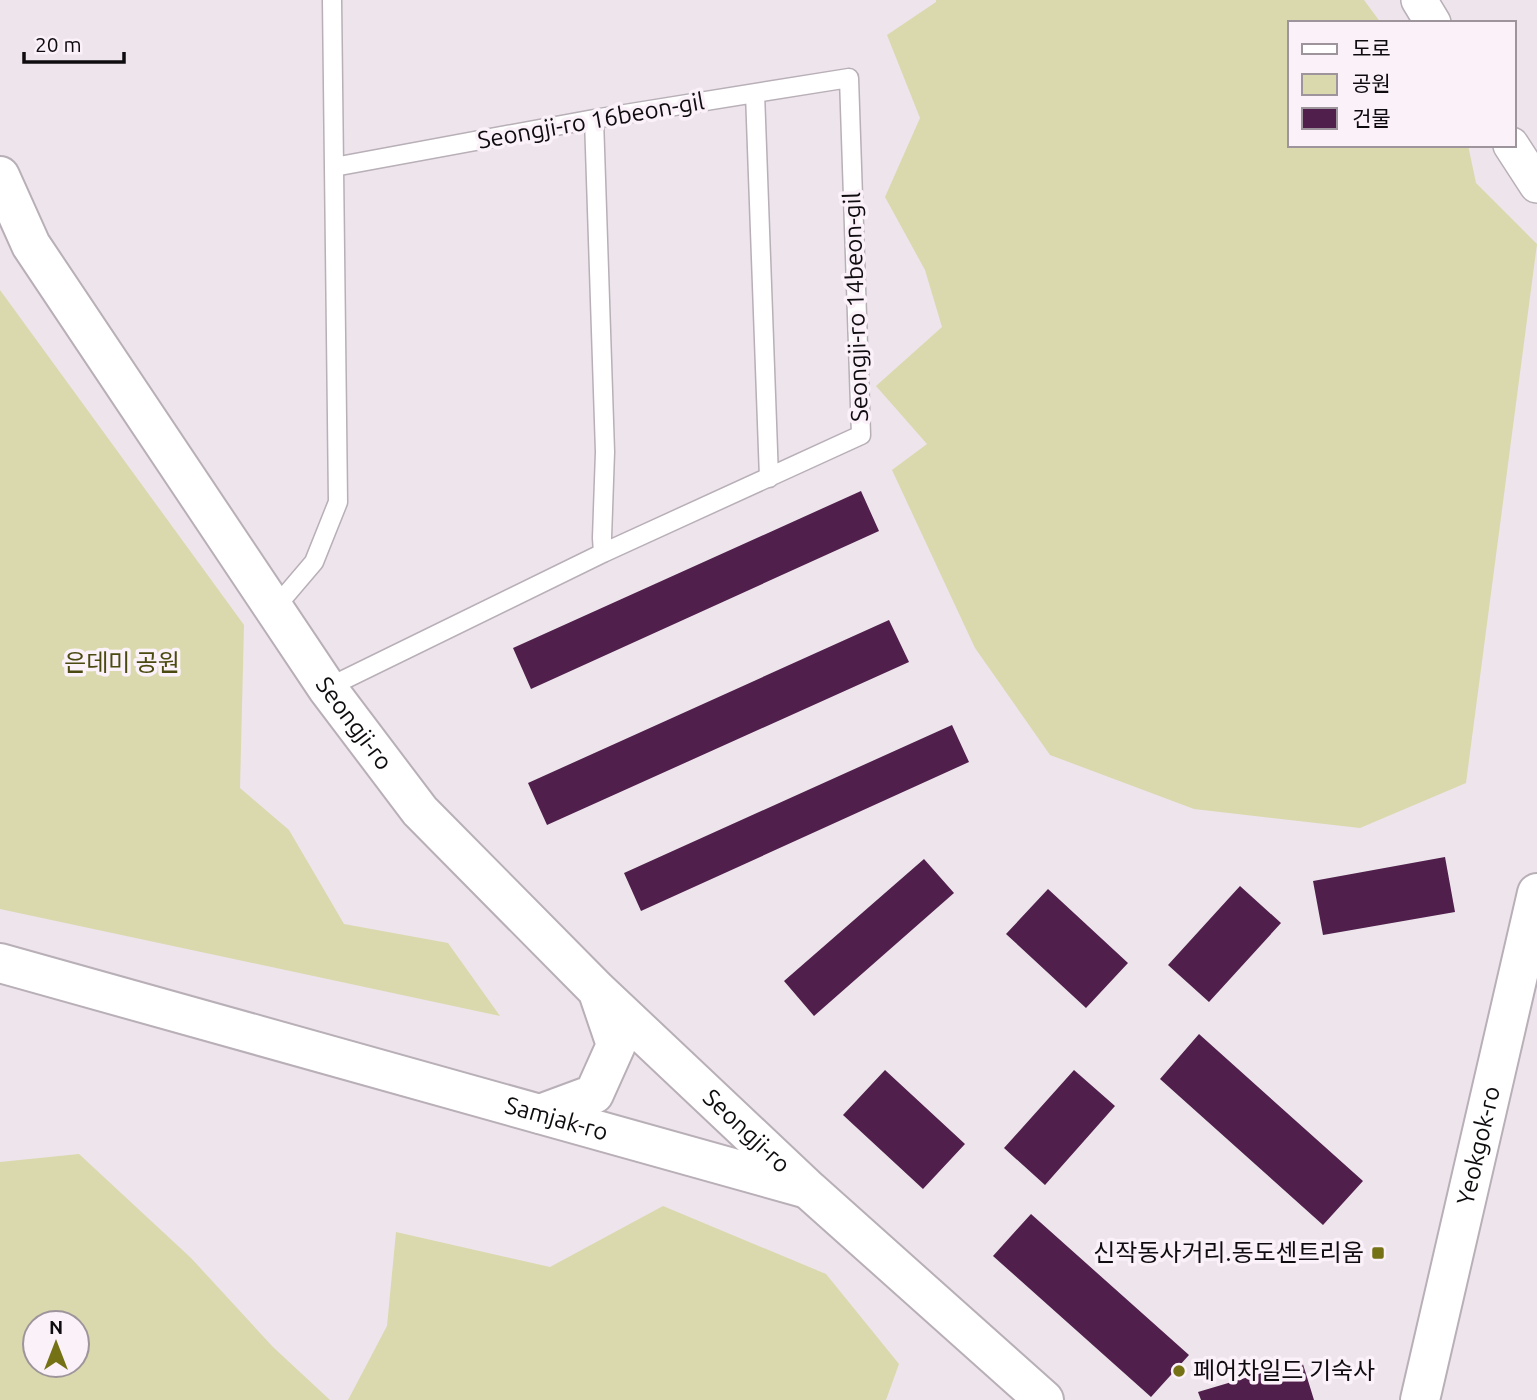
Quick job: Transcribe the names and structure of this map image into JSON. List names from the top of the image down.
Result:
{
  "streets": {
    "street": ["Seongji-ro", "Samjak-ro", "Yeokgok-ro"],
    "lane": ["Seongji-ro 16beon-gil", "Seongji-ro 14beon-gil"]
  },
  "crossings": [
    ["Seongji-ro 16beon-gil", "Seongji-ro 14beon-gil"],
    ["Seongji-ro 14beon-gil", "Seongji-ro"],
    ["Seongji-ro", "Samjak-ro"]
  ],
  "parks": ["은데미 공원"],
  "places": {
    "transit": ["신작동사거리.동도센트리움"],
    "other": ["페어차일드 기숙사"]
  },
  "legend": ["도로", "공원", "건물"],
  "scale_bar": "20 m",
  "north": "top"
}
